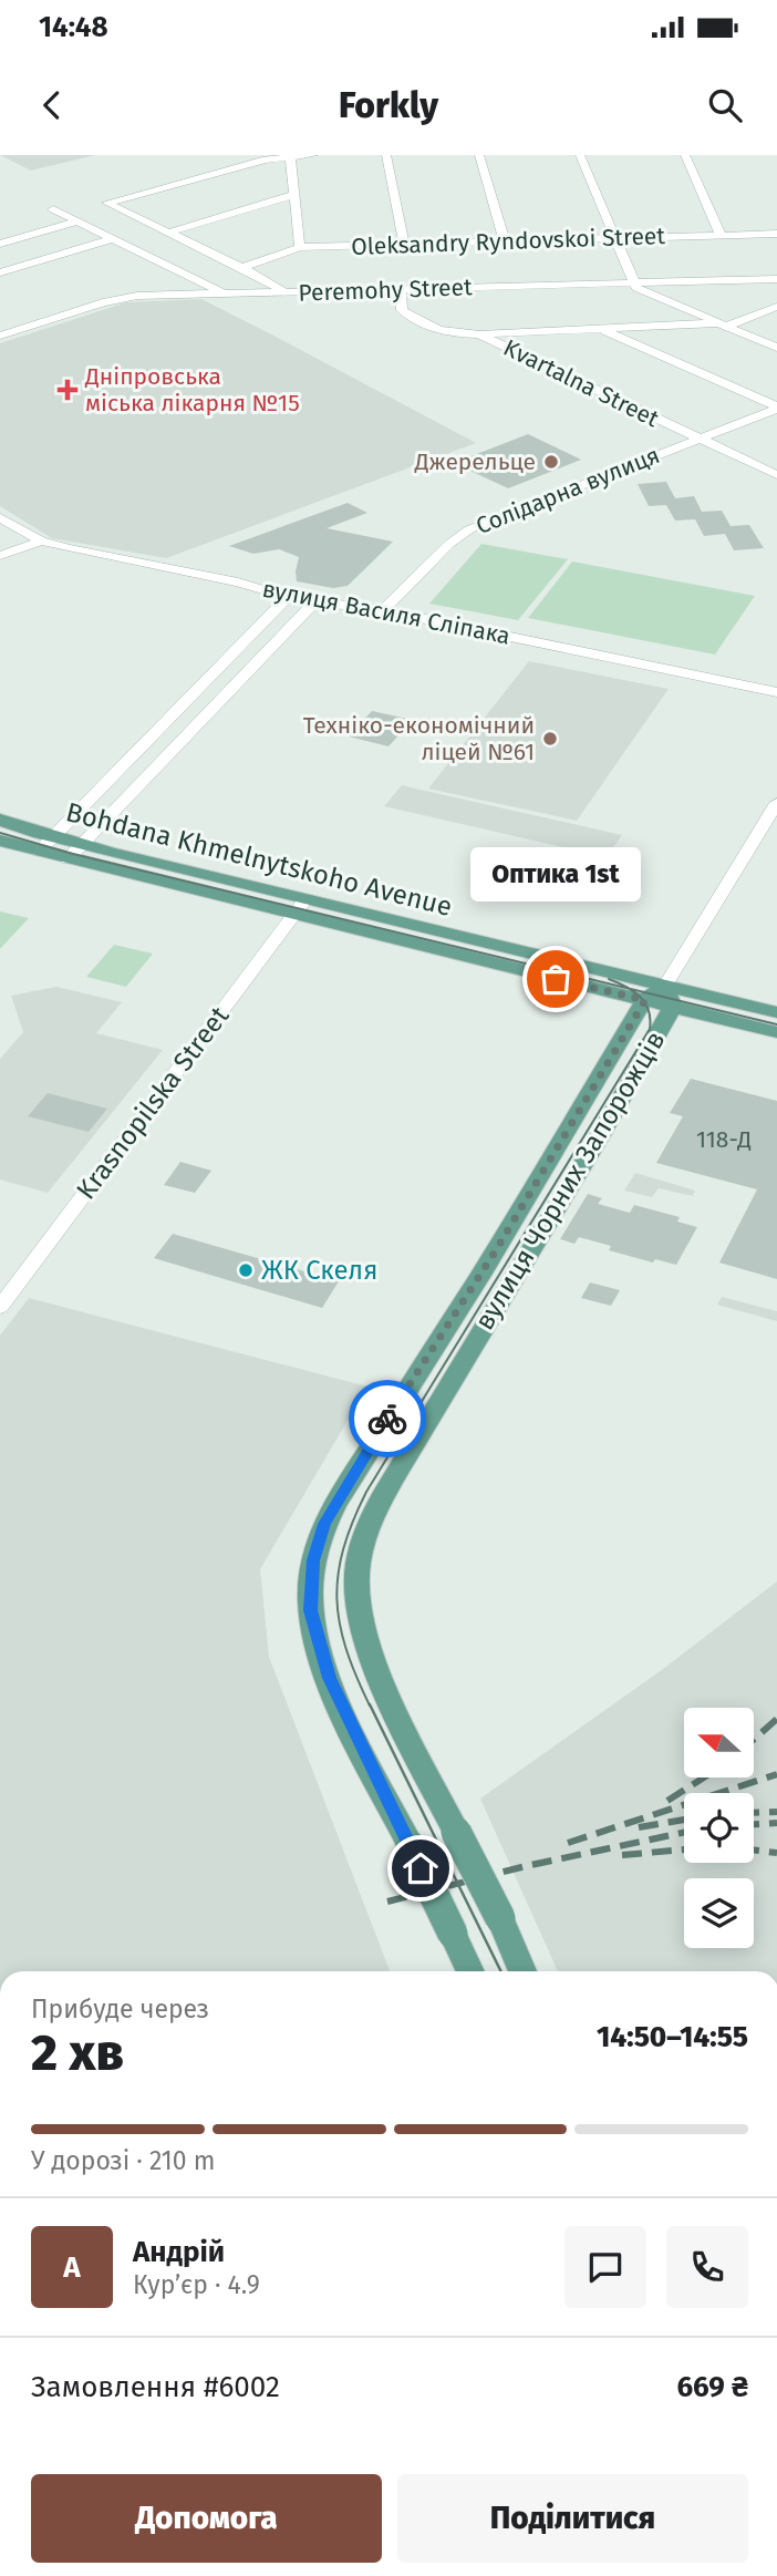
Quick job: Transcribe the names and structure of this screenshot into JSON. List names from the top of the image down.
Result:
{
  "streets": {
    "main road": ["Bohdana Khmelnytskoho Avenue", "вулиця Чорних Запорожців"],
    "street": [
      "Oleksandry Ryndovskoi Street",
      "Peremohy Street",
      "Kvartalna Street",
      "Солідарна вулиця",
      "вулиця Василя Сліпака",
      "Krasnopilska Street"
    ]
  },
  "crossings": [
    ["Peremohy Street", "Kvartalna Street"],
    ["Kvartalna Street", "Солідарна вулиця"],
    ["Солідарна вулиця", "вулиця Василя Сліпака"],
    ["Bohdana Khmelnytskoho Avenue", "Krasnopilska Street"],
    ["Bohdana Khmelnytskoho Avenue", "вулиця Чорних Запорожців"]
  ],
  "places": {
    "health": ["Дніпровська міська лікарня №15"],
    "other": [
      "Джерельце",
      "Техніко-економічний ліцей №61",
      "Оптика 1st",
      "ЖК Скеля"
    ]
  },
  "house_numbers": ["118-Д"],
  "north": "left",
  "page": {
    "status": "14:48",
    "header": "Forkly",
    "bubble": "Оптика 1st",
    "heading": ["2 хв", "Прибуде через", "14:50–14:55"],
    "panel": [
      "Андрій",
      "Кур’єр · 4.9",
      "Замовлення #6002",
      "669 ₴"
    ],
    "bar": "У дорозі · 210 m",
    "round": "А",
    "buttons": ["Допомога", "Поділитися"]
  }
}
